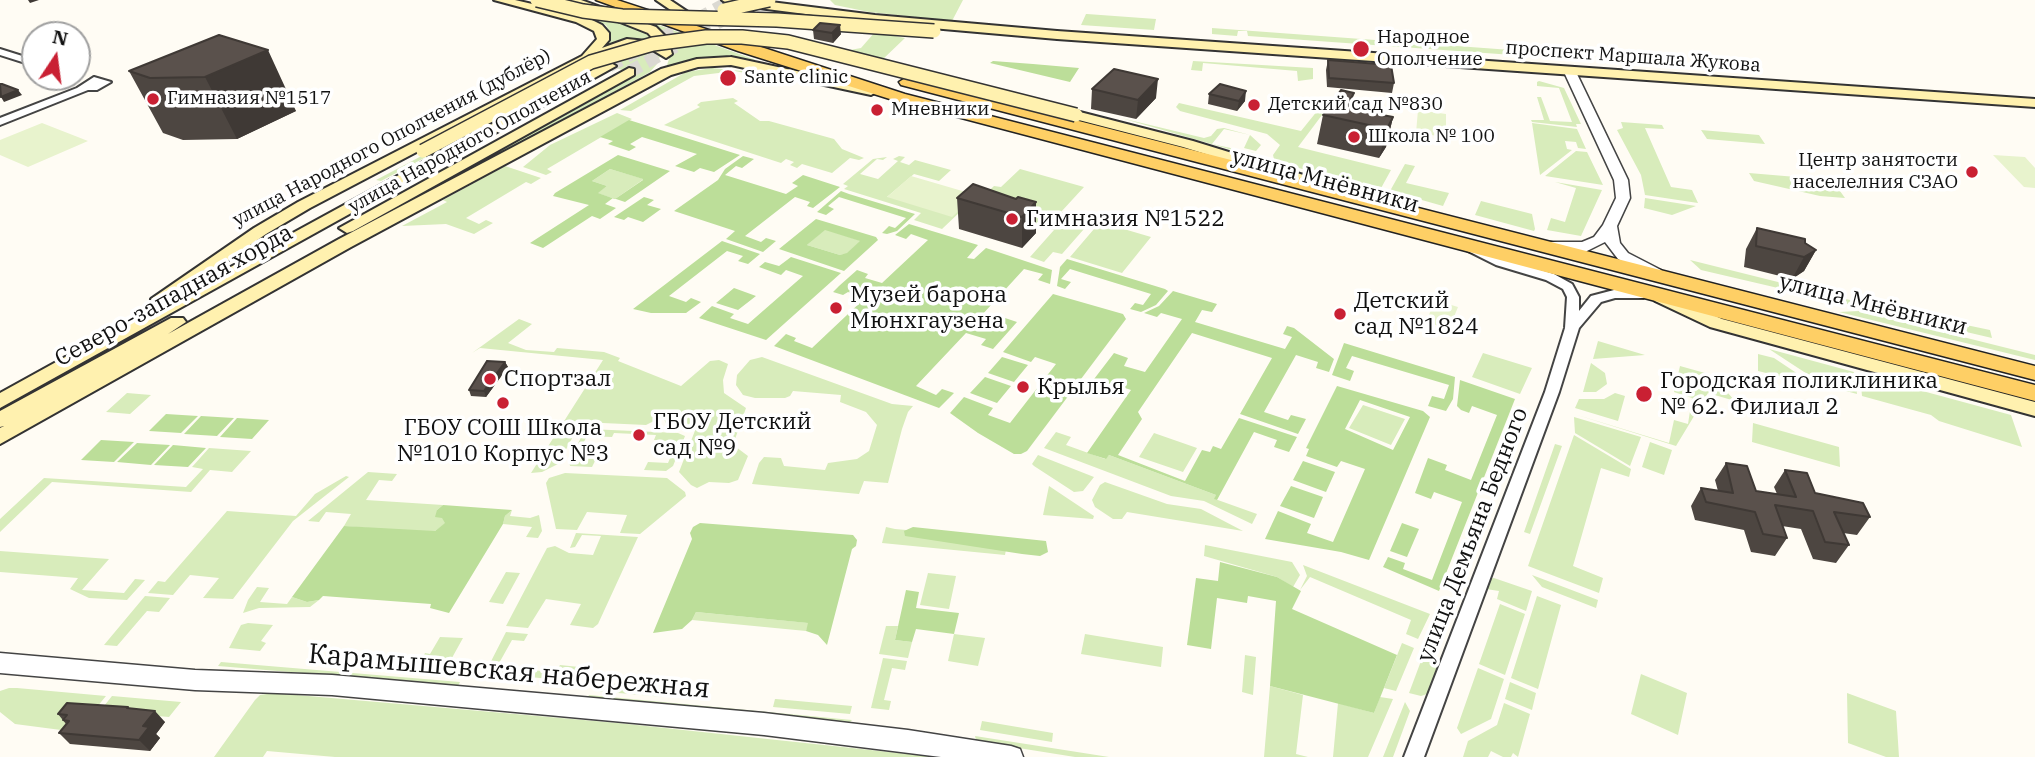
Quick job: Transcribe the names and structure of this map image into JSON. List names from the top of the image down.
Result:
{
  "streets": {
    "main road": [
      "проспект Маршала Жукова",
      "улица Народного Ополчения (дублёр)",
      "улица Народного Ополчения",
      "улица Мнёвники",
      "Северо-западная хорда"
    ],
    "street": ["улица Демьяна Бедного", "Карамышевская набережная"]
  },
  "crossings": [
    ["улица Народного Ополчения (дублёр)", "улица Народного Ополчения"],
    ["улица Народного Ополчения", "улица Мнёвники"],
    ["улица Народного Ополчения", "Северо-западная хорда"],
    ["улица Мнёвники", "улица Демьяна Бедного"]
  ],
  "places": [
    "Народное Ополчение",
    "Sante clinic",
    "Гимназия №1517",
    "Детский сад №830",
    "Мневники",
    "Школа № 100",
    "Центр занятости населелния СЗАО",
    "Гимназия №1522",
    "Музей барона Мюнхгаузена",
    "Детский сад №1824",
    "Спортзал",
    "Крылья",
    "Городская поликлиника № 62. Филиал 2",
    "ГБОУ СОШ Школа №1010 Корпус №3",
    "ГБОУ Детский сад №9"
  ],
  "north": "top"
}
